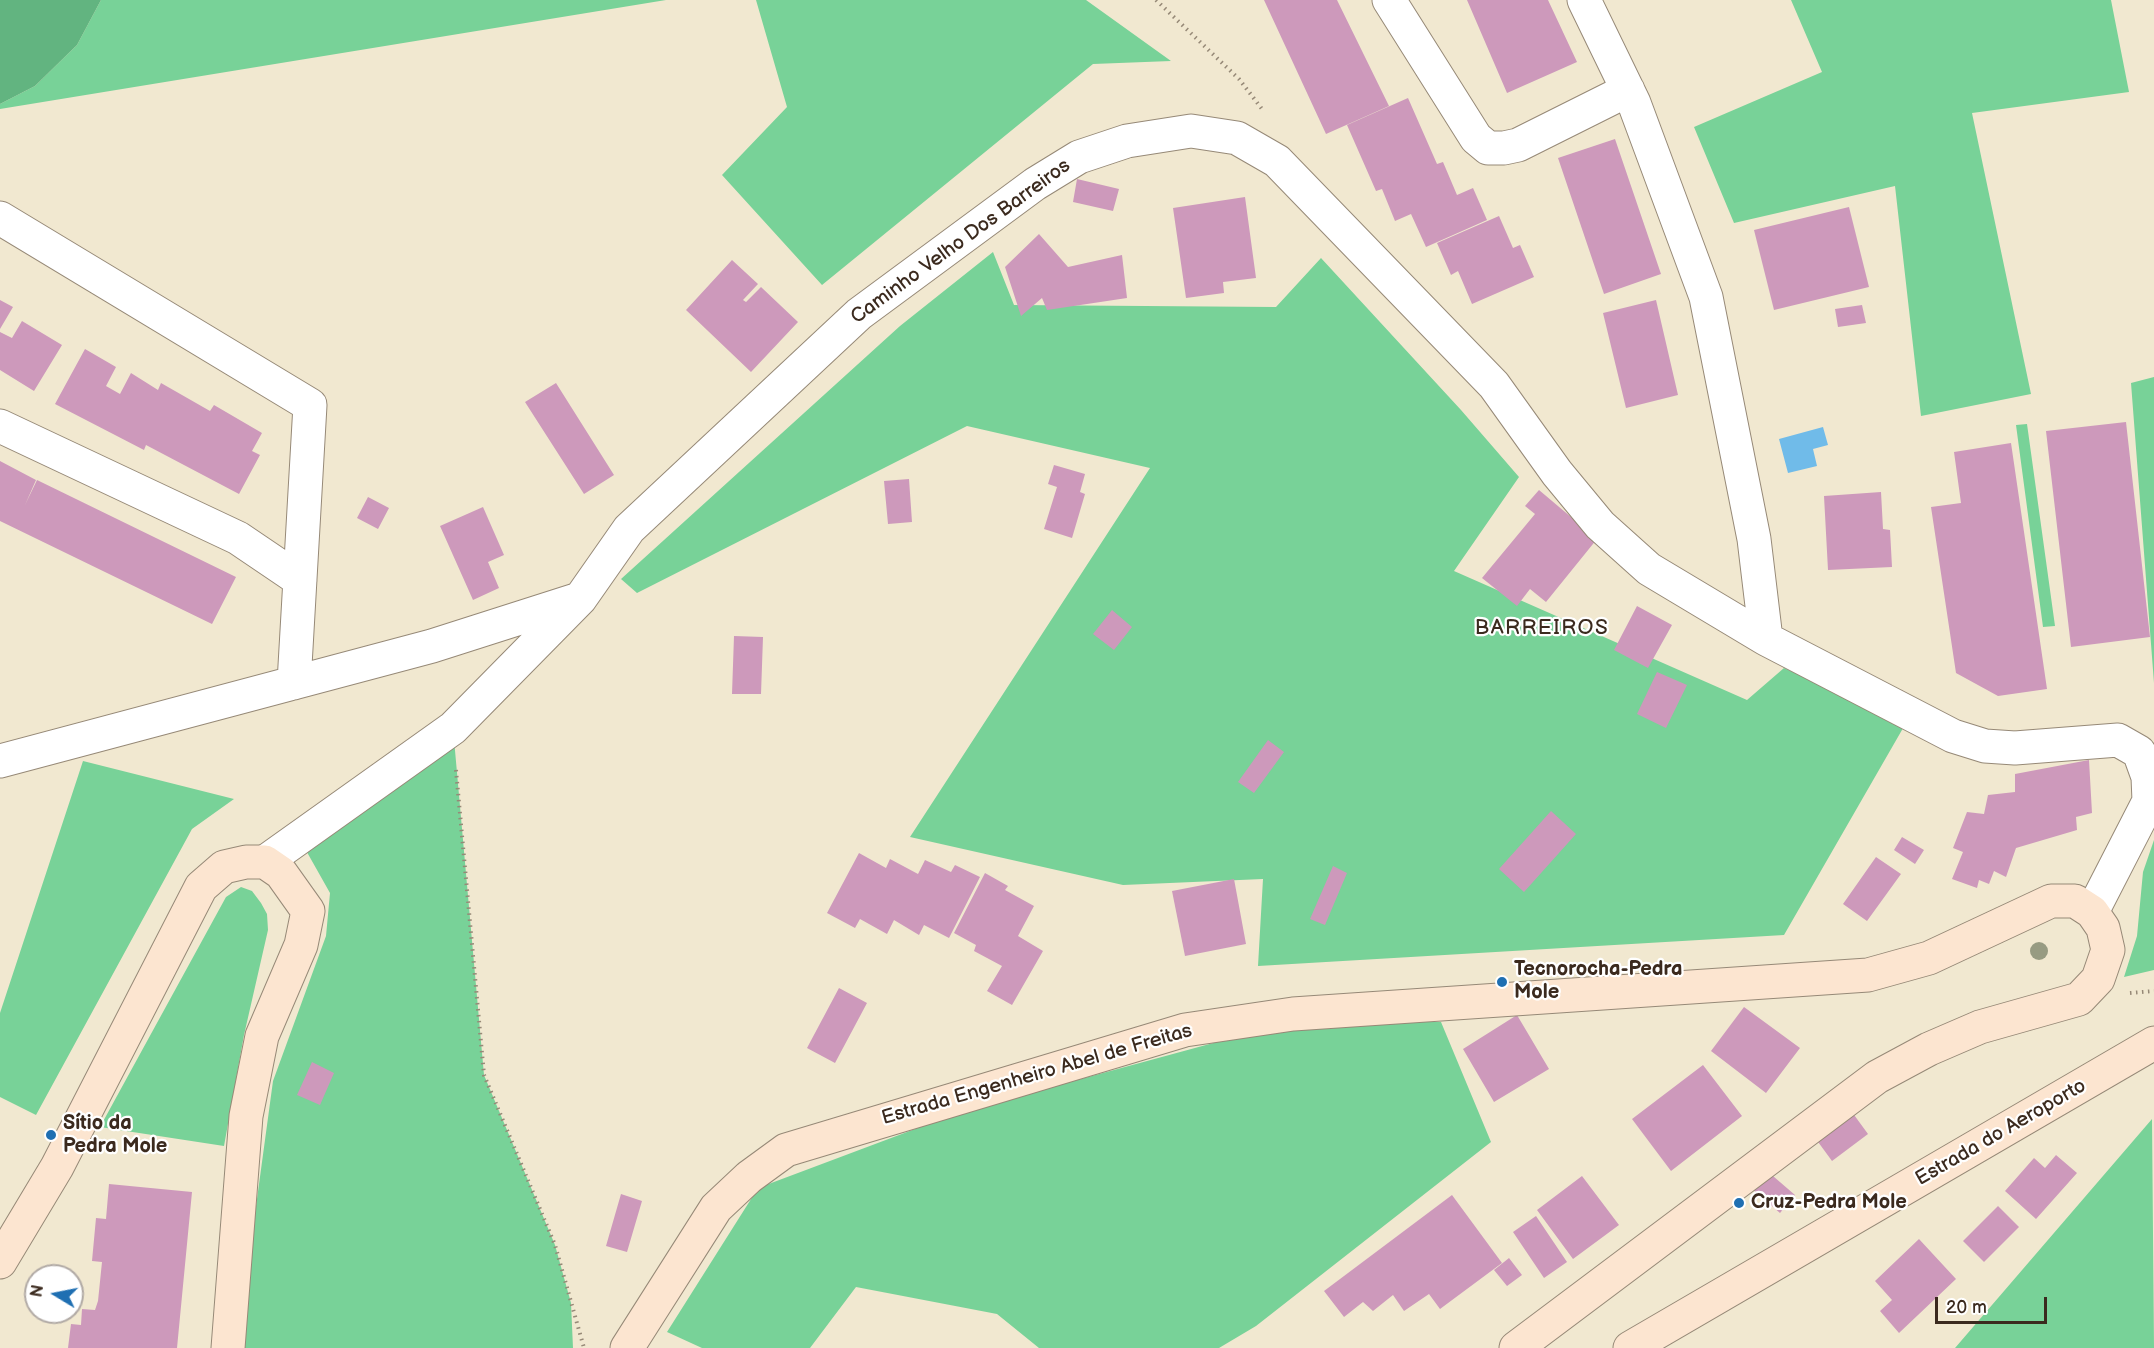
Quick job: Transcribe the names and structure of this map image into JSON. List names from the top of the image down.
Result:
{
  "streets": {
    "main road": ["Estrada Engenheiro Abel de Freitas", "Estrada do Aeroporto"],
    "street": ["Caminho Velho Dos Barreiros"]
  },
  "crossings": [
    ["Caminho Velho Dos Barreiros", "Estrada Engenheiro Abel de Freitas"]
  ],
  "districts": ["BARREIROS"],
  "places": ["Tecnorocha-Pedra Mole", "Sítio da Pedra Mole", "Cruz-Pedra Mole"],
  "scale_bar": "20 m",
  "north": "left"
}
